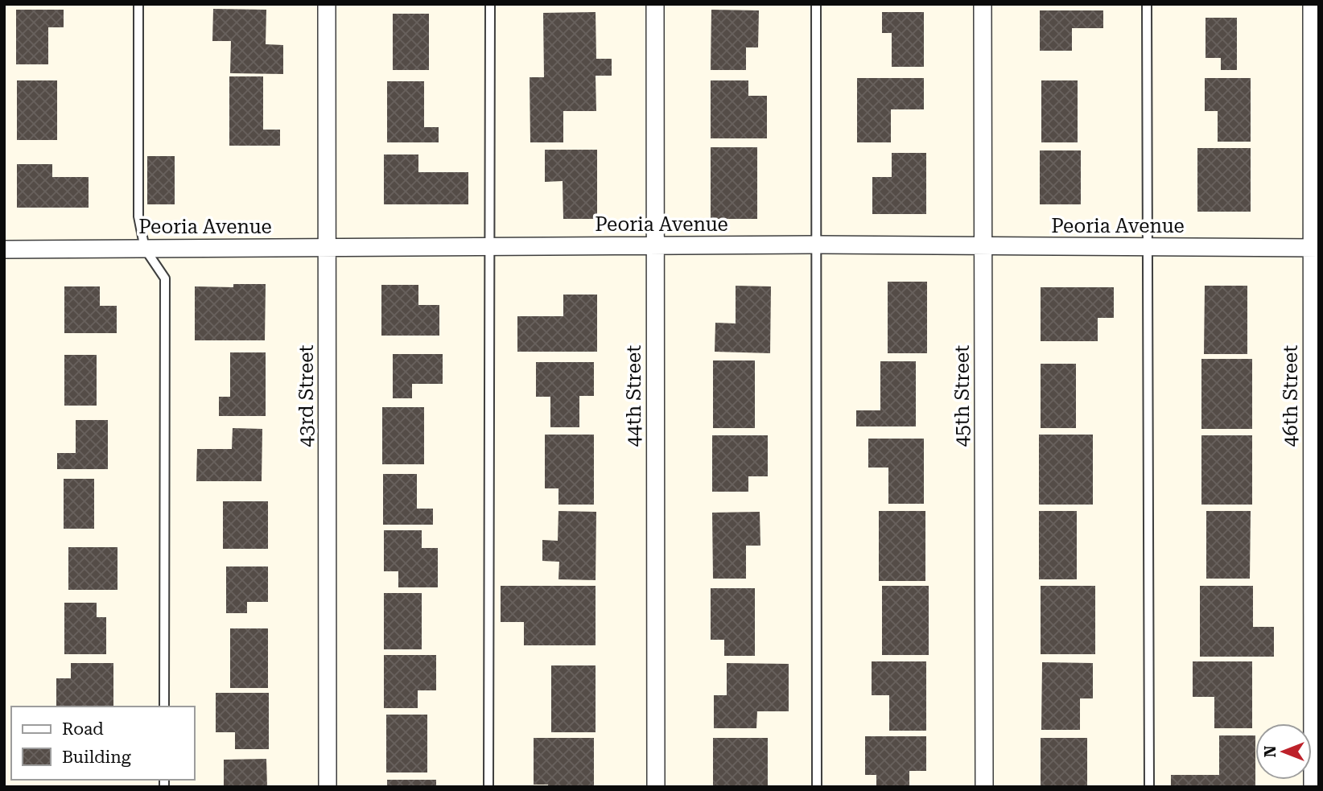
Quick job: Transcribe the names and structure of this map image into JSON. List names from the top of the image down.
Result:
{
  "streets": {
    "street": [
      "Peoria Avenue",
      "43rd Street",
      "44th Street",
      "45th Street",
      "46th Street"
    ]
  },
  "crossings": [
    ["Peoria Avenue", "43rd Street"],
    ["Peoria Avenue", "44th Street"],
    ["Peoria Avenue", "45th Street"],
    ["Peoria Avenue", "46th Street"]
  ],
  "legend": ["Road", "Building"],
  "north": "left"
}
